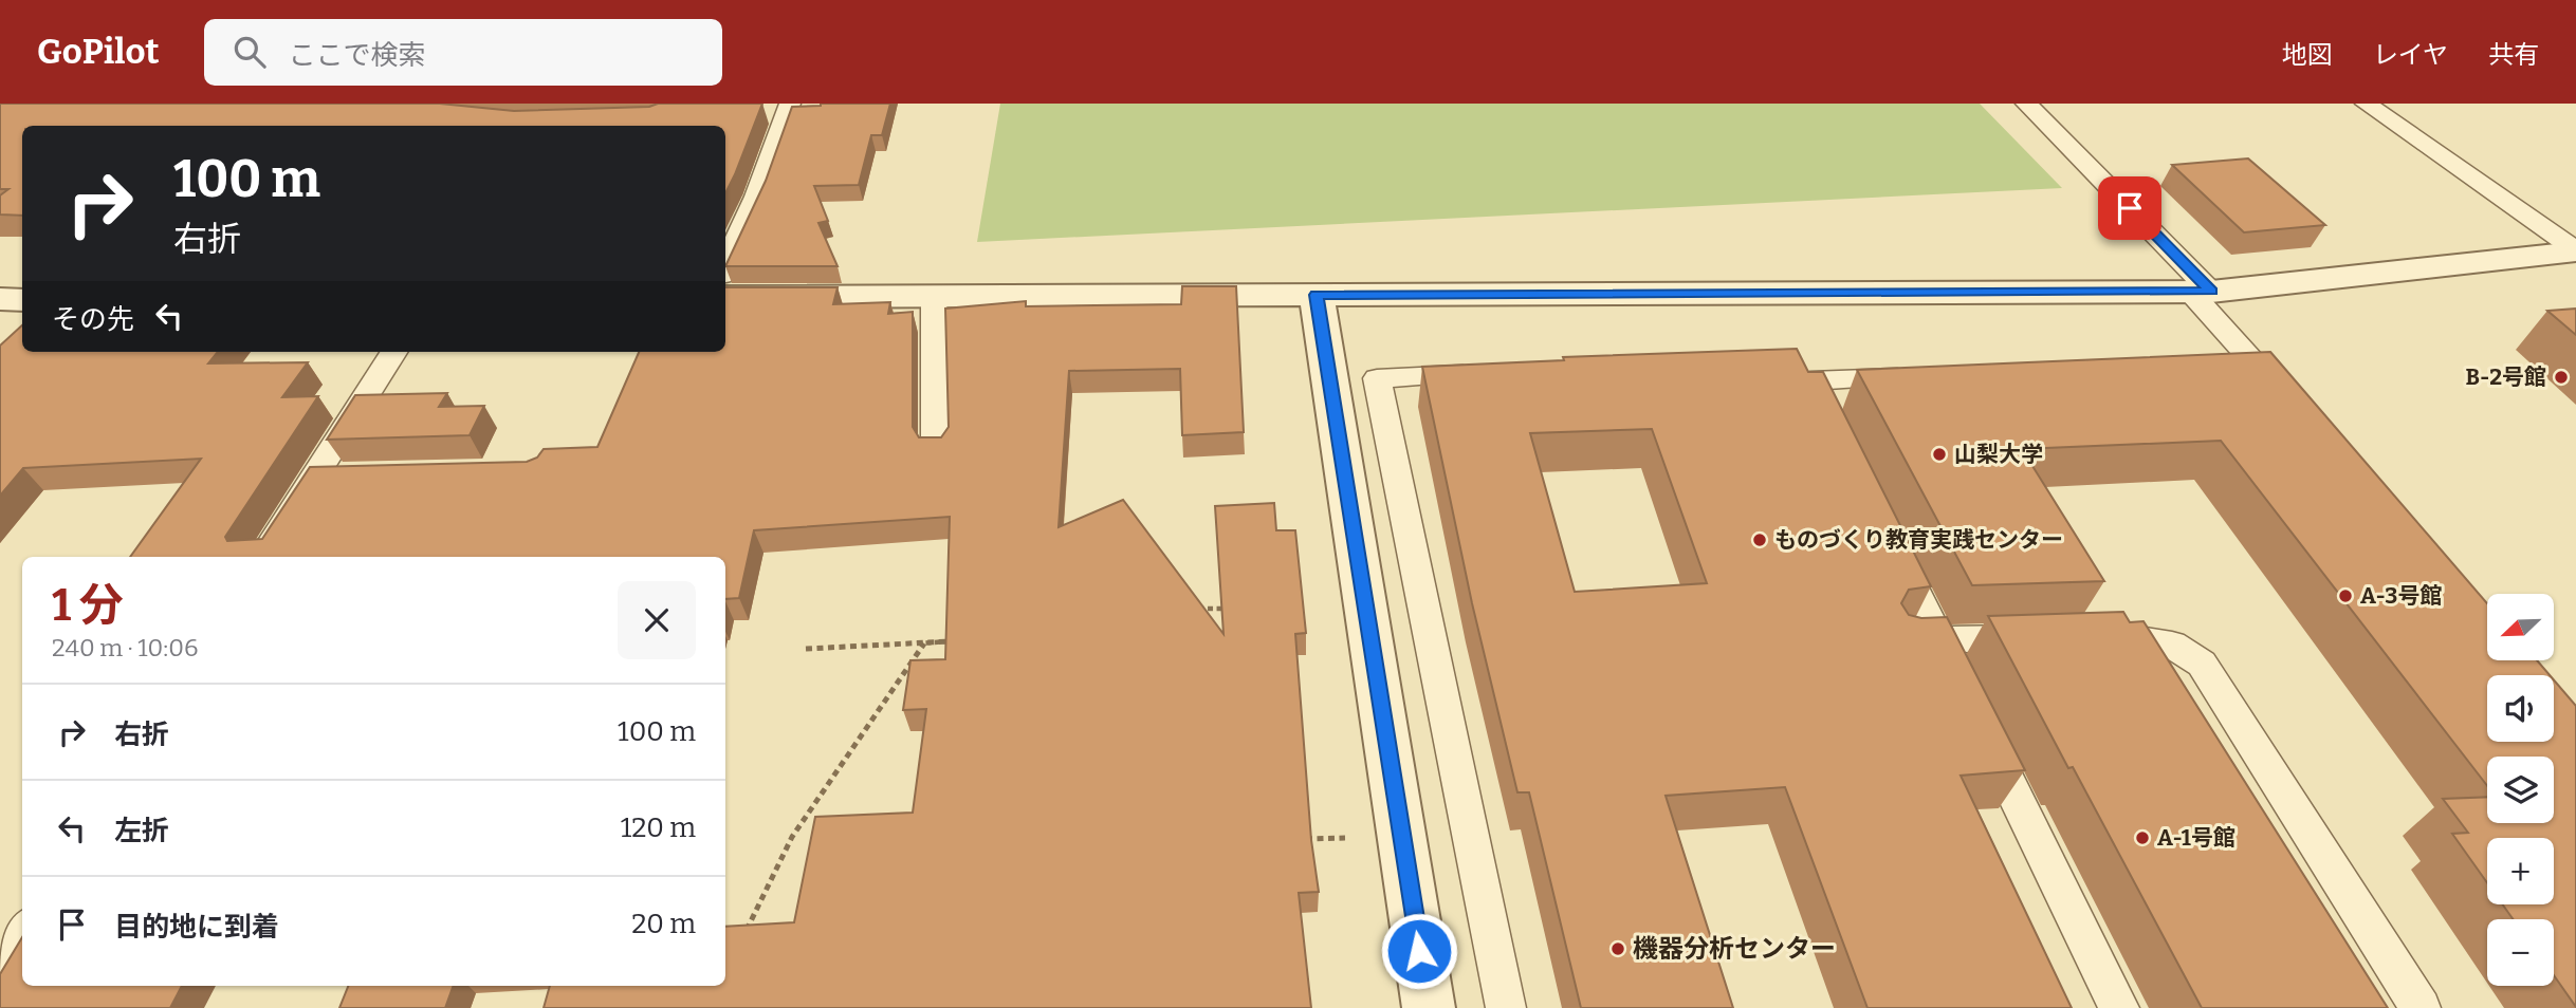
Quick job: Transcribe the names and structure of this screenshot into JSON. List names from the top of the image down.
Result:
{
  "places": [
    "B-2号館",
    "山梨大学",
    "ものづくり教育実践センター",
    "A-3号館",
    "A-1号館",
    "機器分析センター"
  ],
  "north": "bottom left",
  "page": {
    "header": "GoPilot",
    "search": "ここで検索",
    "nav": ["地図", "レイヤ", "共有"],
    "turn": ["100 m", "右折"],
    "then": "その先",
    "heading": ["1 分", "240 m · 10:06"],
    "map_buttons": ["+", "−"],
    "list": [
      {
        "name": "右折",
        "value": "100 m"
      },
      {
        "name": "左折",
        "value": "120 m"
      },
      {
        "name": "目的地に到着",
        "value": "20 m"
      }
    ]
  }
}
